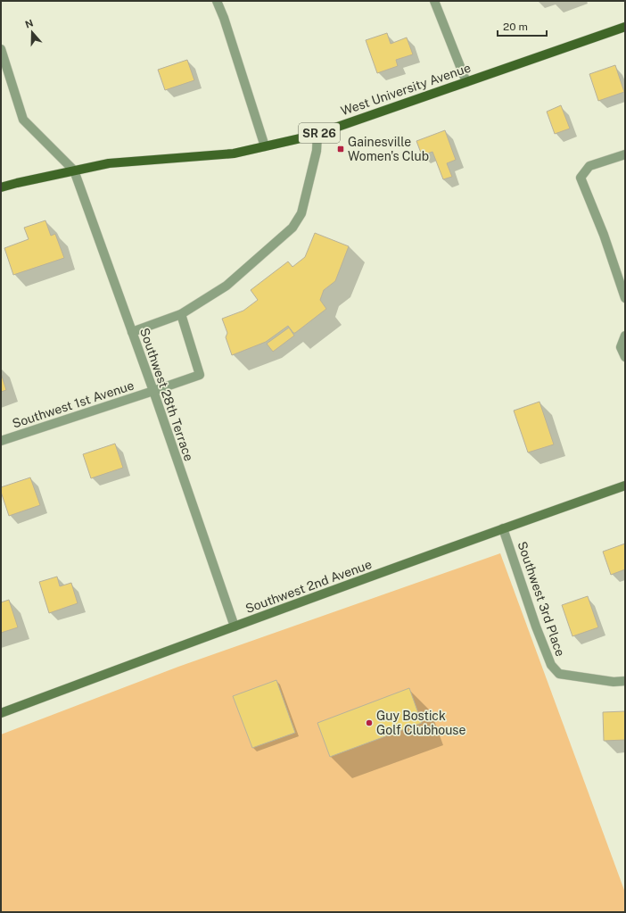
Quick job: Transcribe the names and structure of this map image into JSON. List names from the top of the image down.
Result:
{
  "streets": {
    "main road": ["West University Avenue", "SR 26", "Southwest 2nd Avenue"],
    "street": ["Southwest 28th Terrace", "Southwest 1st Avenue", "Southwest 3rd Place"]
  },
  "crossings": [
    ["West University Avenue", "Southwest 28th Terrace"],
    ["Southwest 28th Terrace", "Southwest 1st Avenue"],
    ["Southwest 28th Terrace", "Southwest 2nd Avenue"],
    ["Southwest 2nd Avenue", "Southwest 3rd Place"]
  ],
  "places": {
    "transit": ["Gainesville Women's Club"],
    "other": ["Guy Bostick Golf Clubhouse"]
  },
  "scale_bar": "20 m",
  "north": "top"
}
